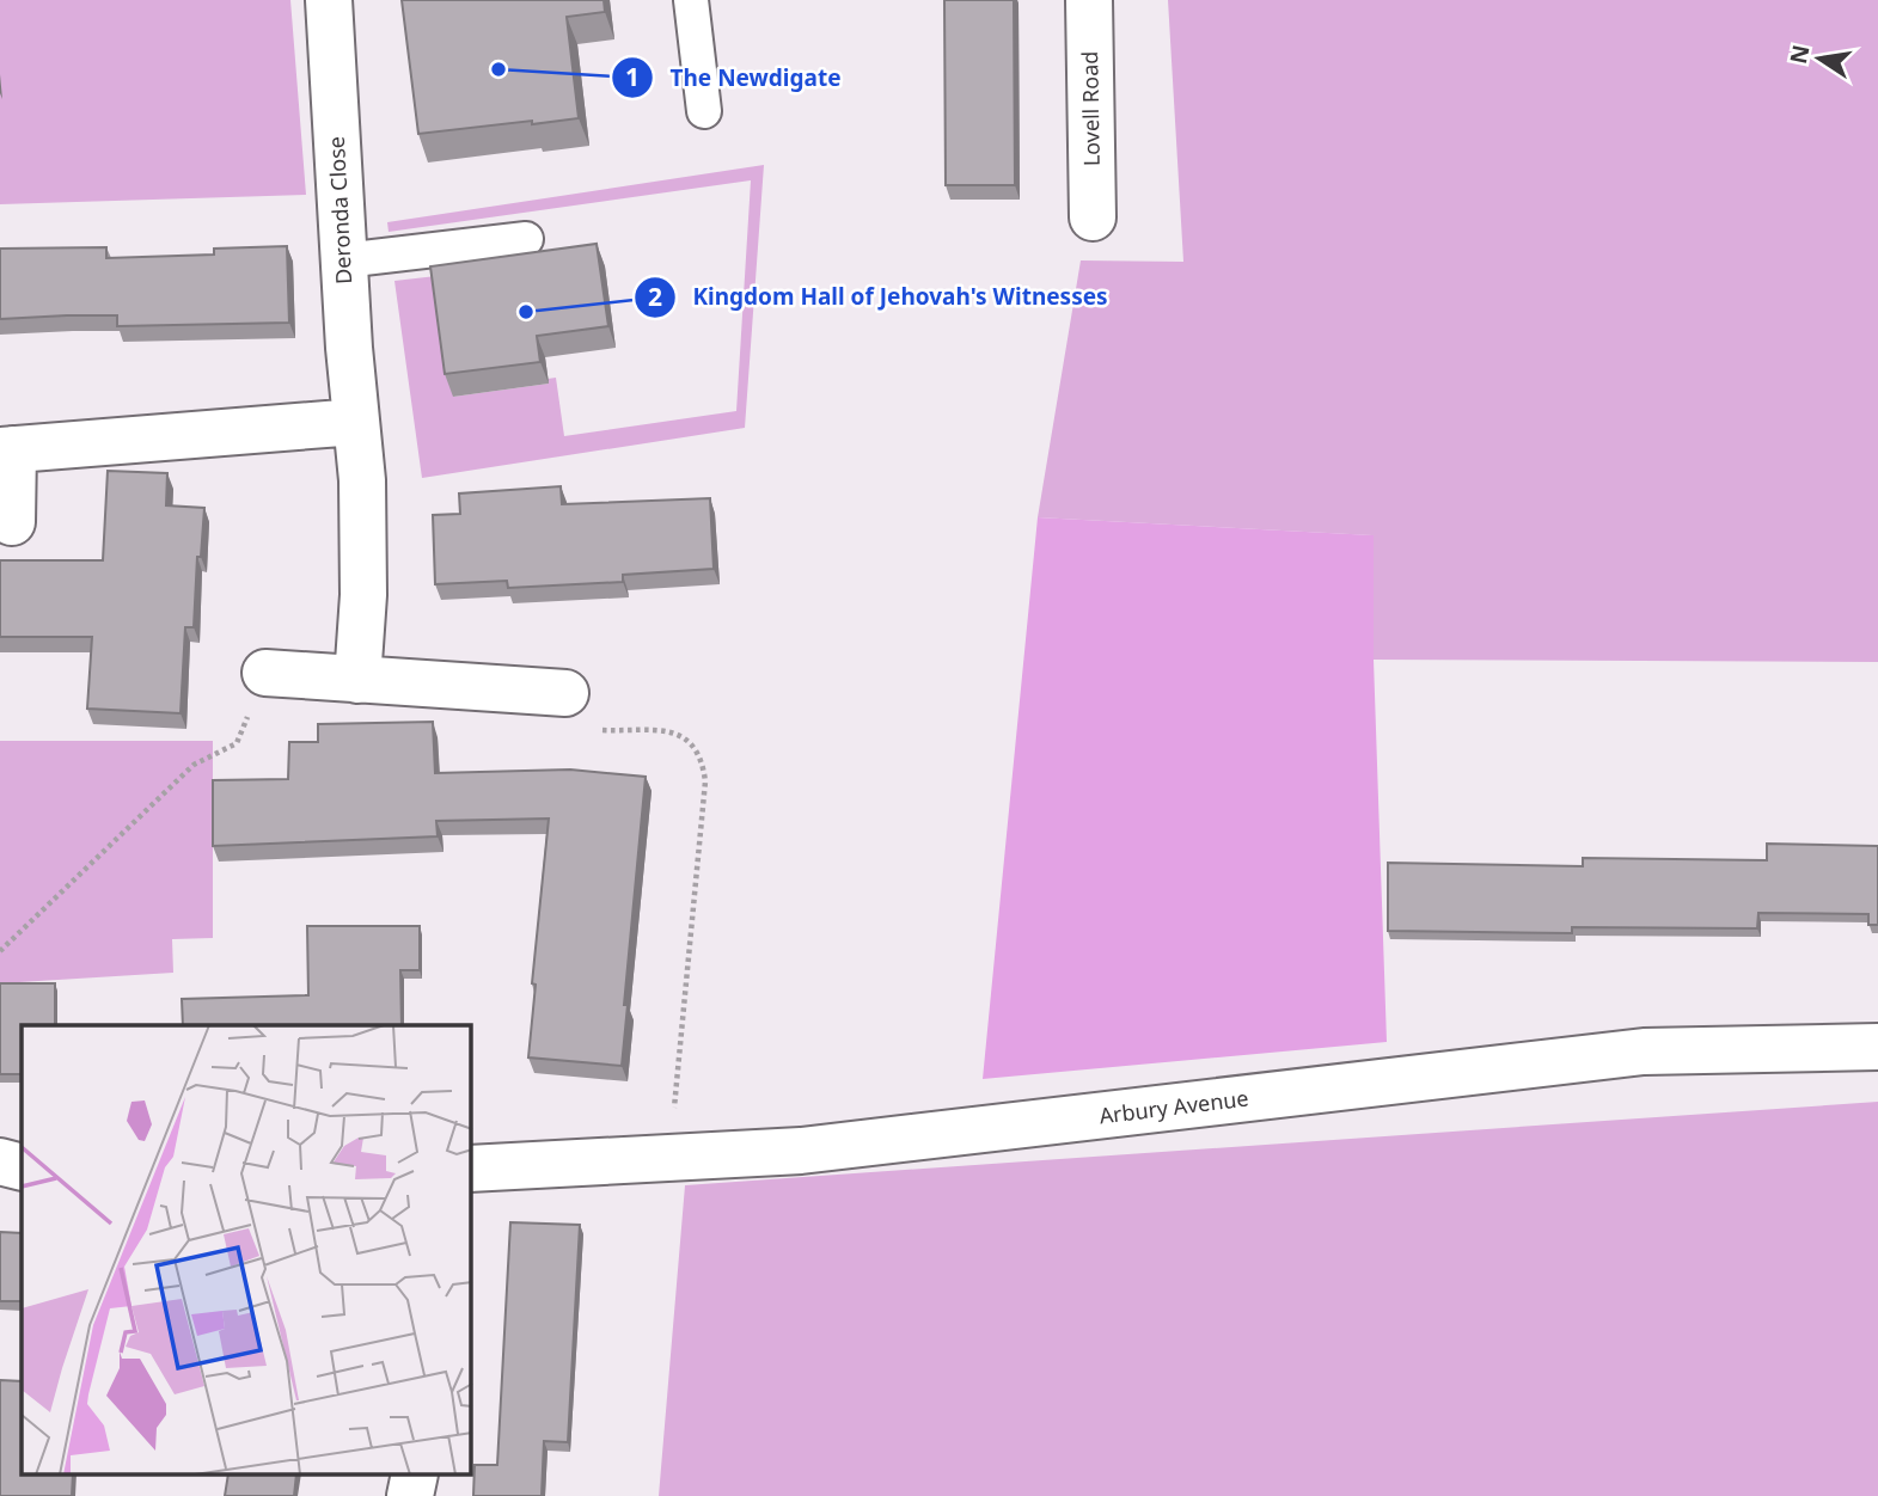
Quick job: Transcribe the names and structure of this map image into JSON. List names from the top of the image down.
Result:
{
  "streets": {
    "street": ["Lovell Road", "Deronda Close", "Arbury Avenue"]
  },
  "places": ["The Newdigate", "Kingdom Hall of Jehovah's Witnesses"],
  "north": "left"
}
